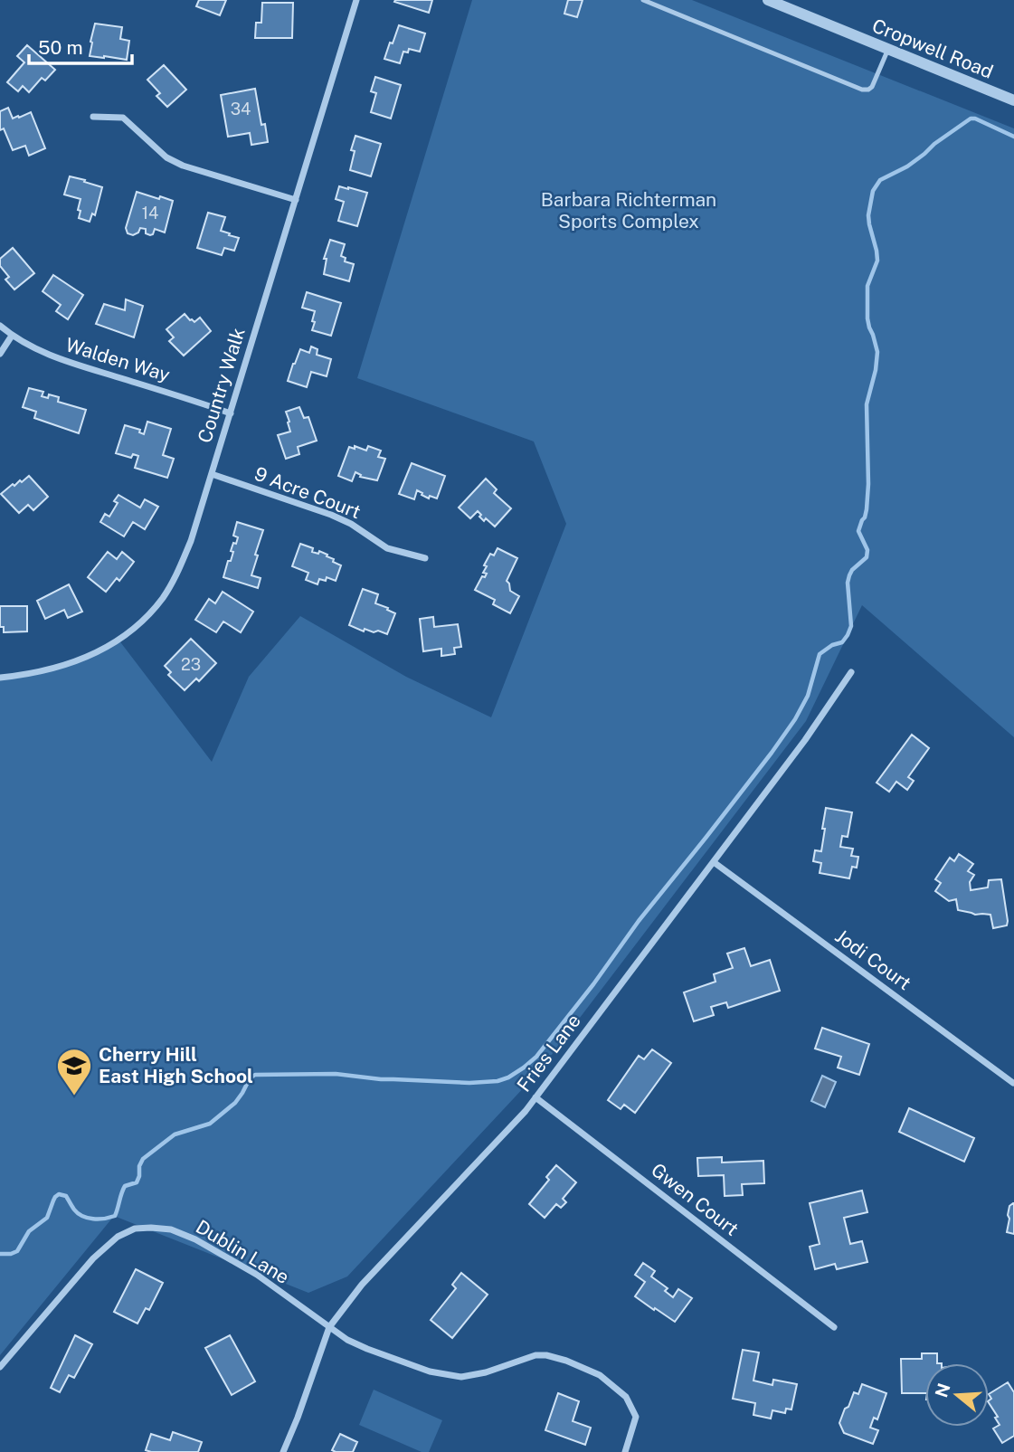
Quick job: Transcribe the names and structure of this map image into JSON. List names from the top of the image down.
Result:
{
  "streets": {
    "street": [
      "Cropwell Road",
      "Walden Way",
      "Country Walk",
      "9 Acre Court",
      "Jodi Court",
      "Fries Lane",
      "Gwen Court",
      "Dublin Lane"
    ]
  },
  "crossings": [
    ["Walden Way", "Country Walk"],
    ["Country Walk", "9 Acre Court"],
    ["Jodi Court", "Fries Lane"],
    ["Fries Lane", "Gwen Court"],
    ["Fries Lane", "Dublin Lane"]
  ],
  "parks": ["Barbara Richterman Sports Complex"],
  "places": {
    "school or university": ["Cherry Hill East High School"]
  },
  "house_numbers": ["34", "14", "23"],
  "scale_bar": "50 m",
  "north": "left"
}
